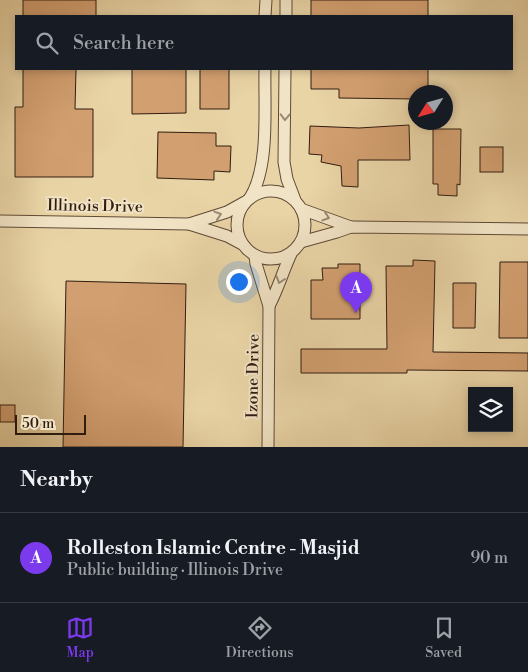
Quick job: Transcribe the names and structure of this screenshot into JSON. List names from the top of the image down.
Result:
{
  "streets": {
    "street": ["Illinois Drive", "Izone Drive"]
  },
  "crossings": [
    ["Illinois Drive", "Izone Drive"]
  ],
  "scale_bar": "50 m",
  "north": "bottom left",
  "page": {
    "search": "Search here",
    "pins": "A",
    "scale": "50 m",
    "heading": "Nearby",
    "list": [
      {
        "mark": "A",
        "name": "Rolleston Islamic Centre - Masjid",
        "note": "Public building · Illinois Drive",
        "value": "90 m"
      }
    ],
    "nav": ["Map", "Directions", "Saved"]
  }
}
